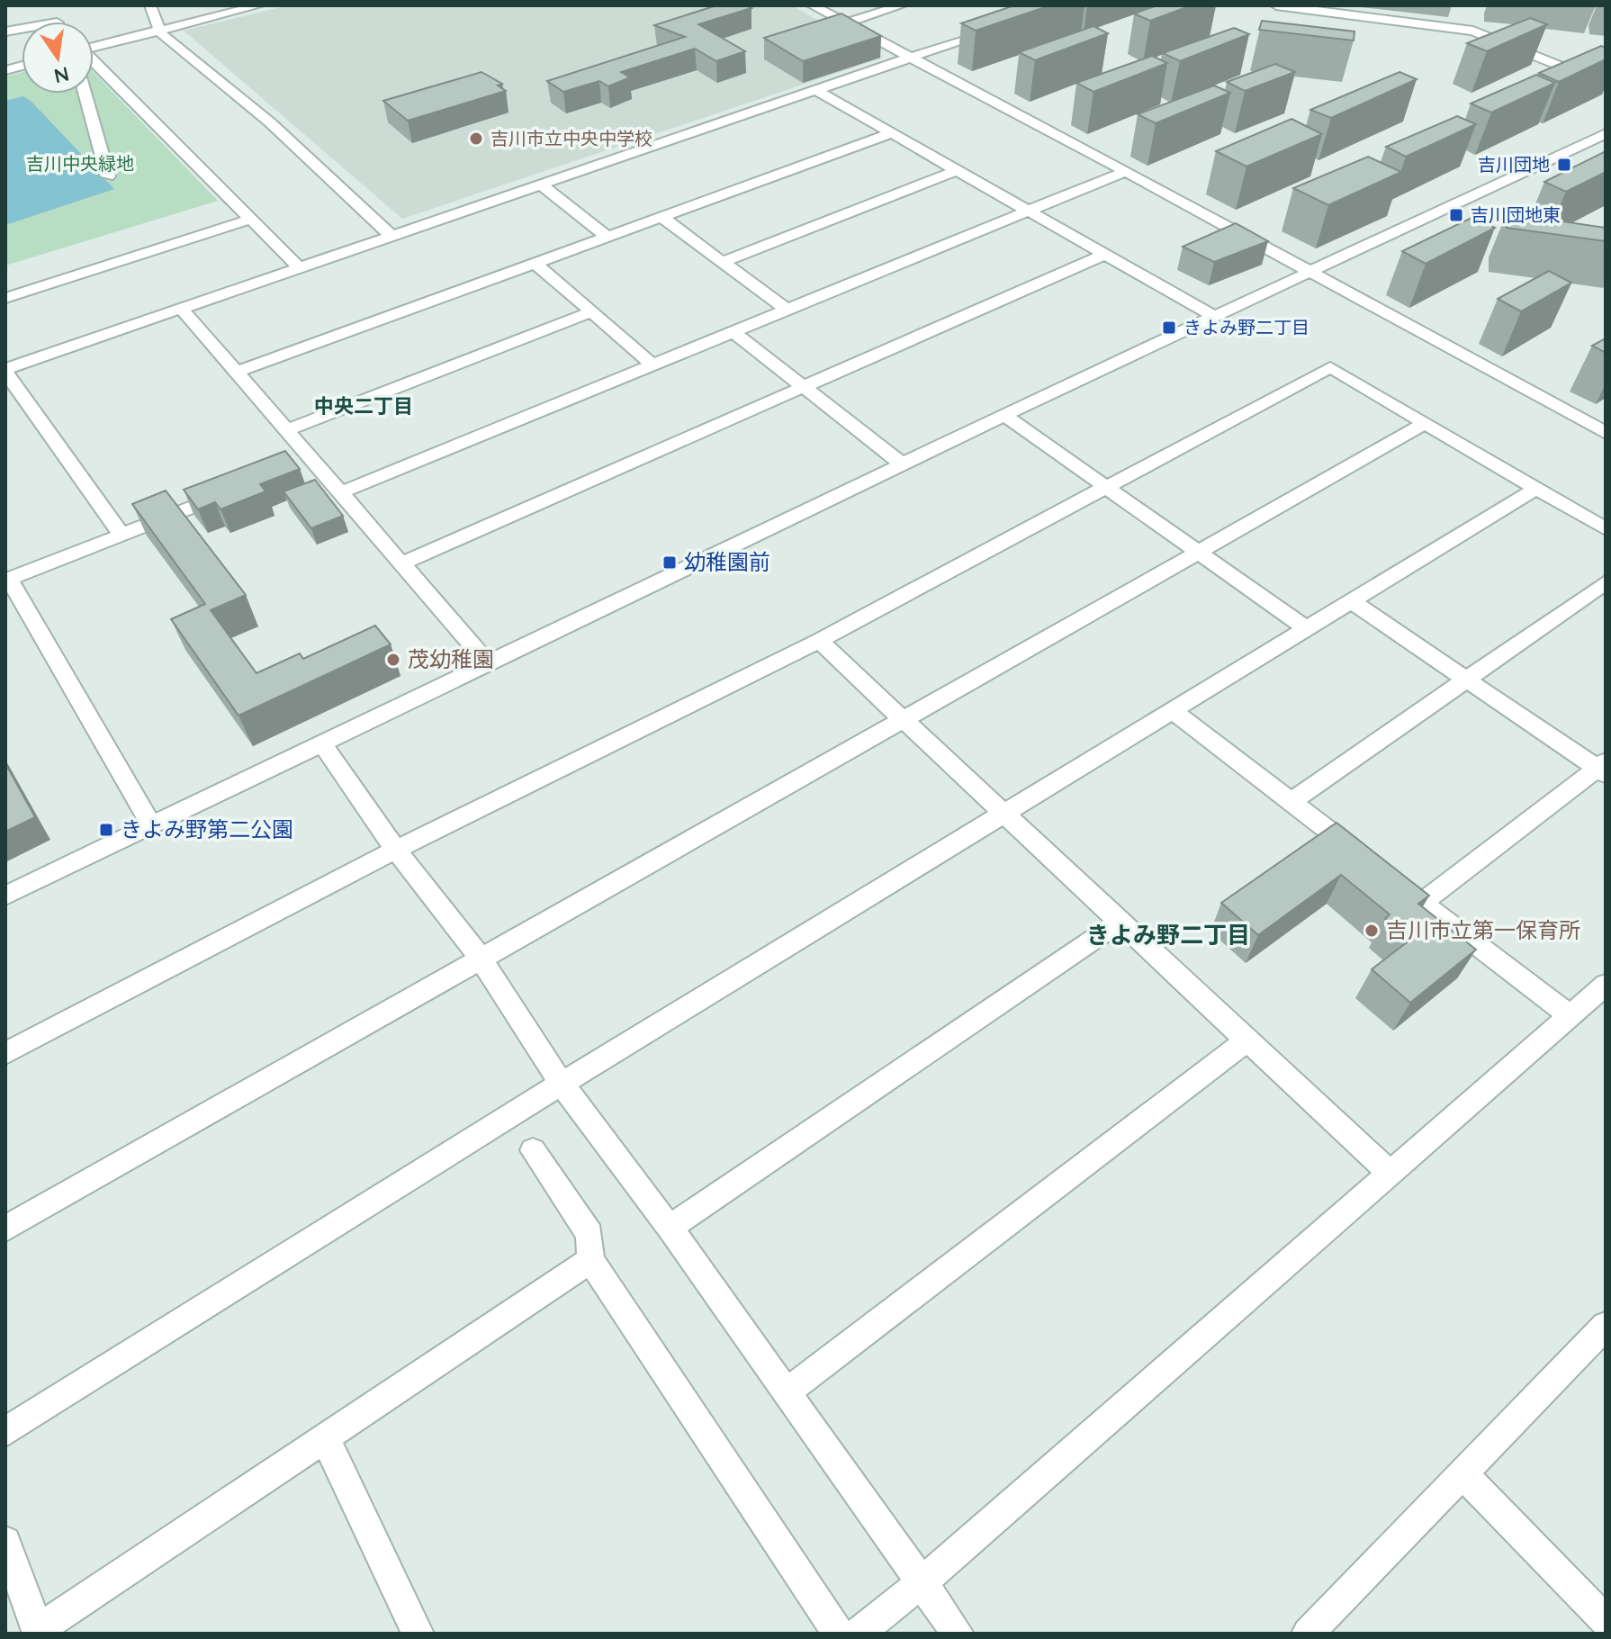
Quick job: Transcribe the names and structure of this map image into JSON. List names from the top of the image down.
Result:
{
  "districts": ["中央二丁目", "きよみ野二丁目"],
  "parks": ["吉川中央緑地"],
  "places": {
    "other": ["吉川市立中央中学校", "茂幼稚園", "吉川市立第一保育所"],
    "transit": [
      "吉川団地",
      "吉川団地東",
      "きよみ野二丁目",
      "幼稚園前",
      "きよみ野第二公園"
    ]
  },
  "north": "bottom"
}
